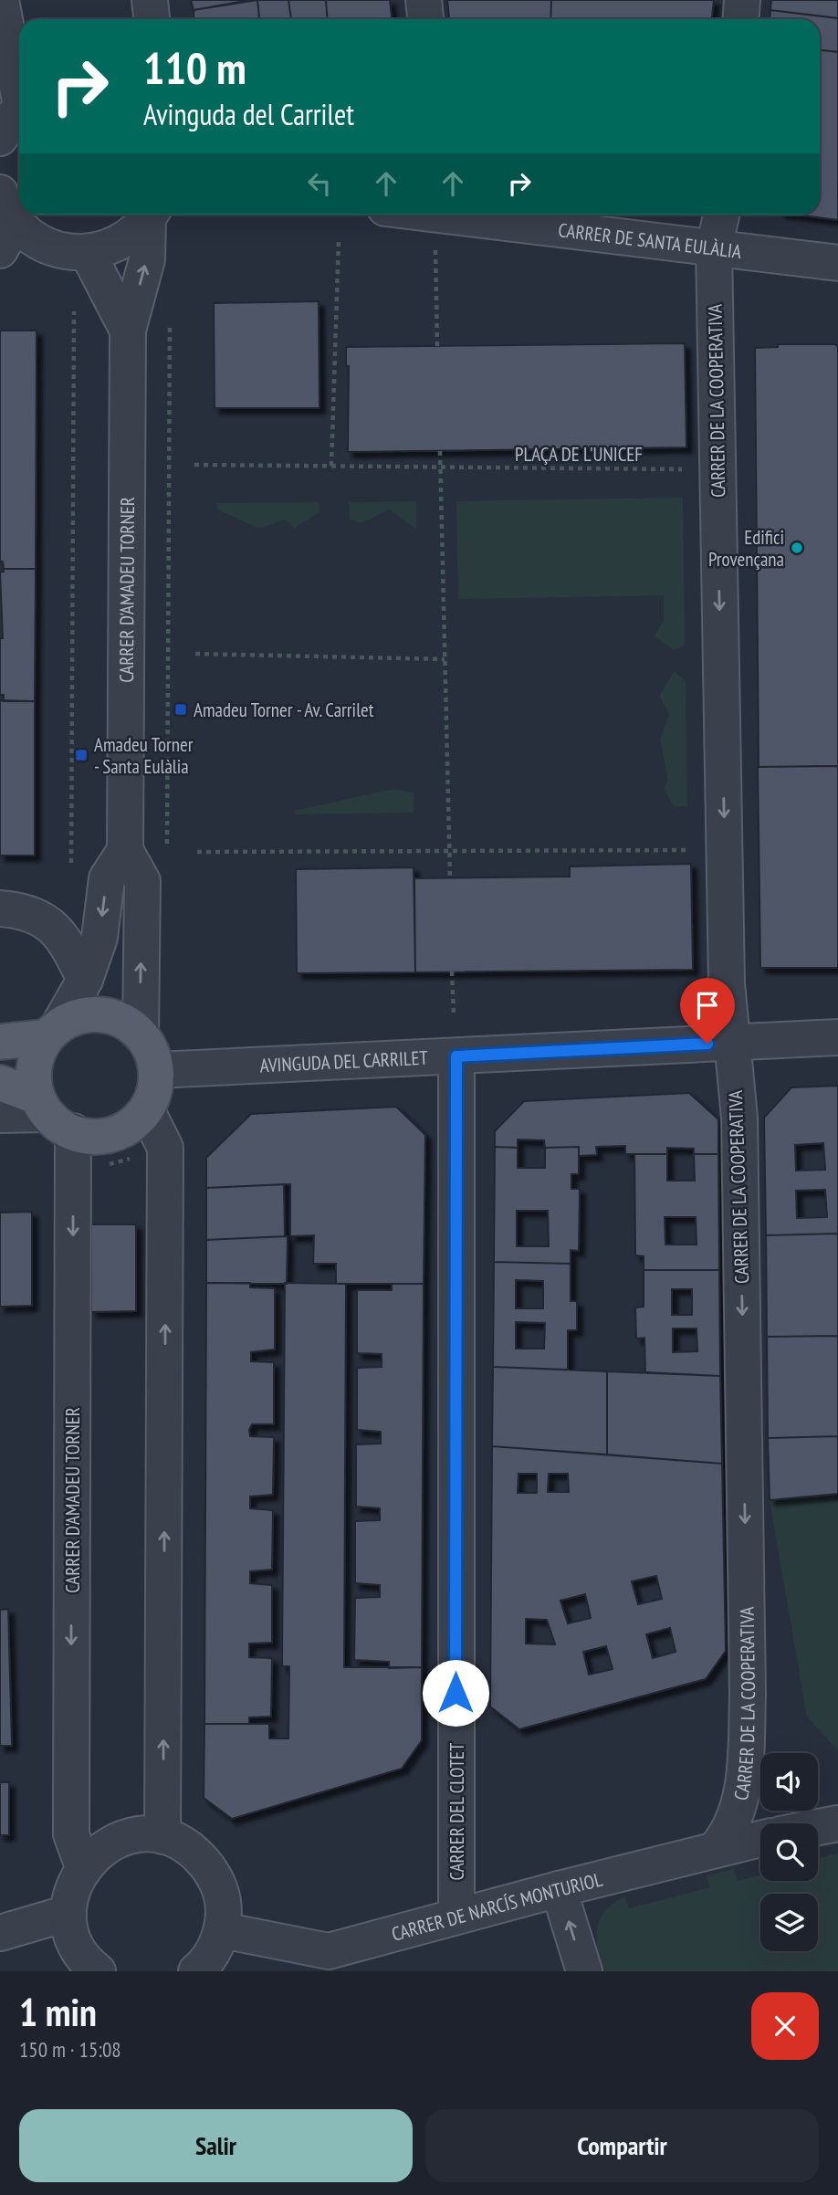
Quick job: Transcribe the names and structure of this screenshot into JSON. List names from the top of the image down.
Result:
{
  "streets": {
    "street": [
      "CARRER DE SANTA EULÀLIA",
      "CARRER DE LA COOPERATIVA",
      "CARRER D'AMADEU TORNER",
      "AVINGUDA DEL CARRILET",
      "CARRER DEL CLOTET",
      "CARRER DE NARCÍS MONTURIOL"
    ],
    "path": ["PLAÇA DE L'UNICEF"]
  },
  "crossings": [
    ["CARRER DE SANTA EULÀLIA", "CARRER DE LA COOPERATIVA"],
    ["CARRER DE LA COOPERATIVA", "PLAÇA DE L'UNICEF"],
    ["CARRER DE LA COOPERATIVA", "AVINGUDA DEL CARRILET"],
    ["CARRER DE LA COOPERATIVA", "CARRER DE NARCÍS MONTURIOL"],
    ["CARRER D'AMADEU TORNER", "AVINGUDA DEL CARRILET"],
    ["AVINGUDA DEL CARRILET", "CARRER DEL CLOTET"],
    ["CARRER DEL CLOTET", "CARRER DE NARCÍS MONTURIOL"]
  ],
  "one_way": ["CARRER DE LA COOPERATIVA"],
  "places": {
    "other": ["Edifici Provençana"],
    "transit": ["Amadeu Torner - Av. Carrilet", "Amadeu Torner - Santa Eulàlia"]
  },
  "page": {
    "turn": ["110 m", "Avinguda del Carrilet"],
    "heading": ["1 min", "150 m · 15:08"],
    "buttons": ["Salir", "Compartir"]
  }
}
